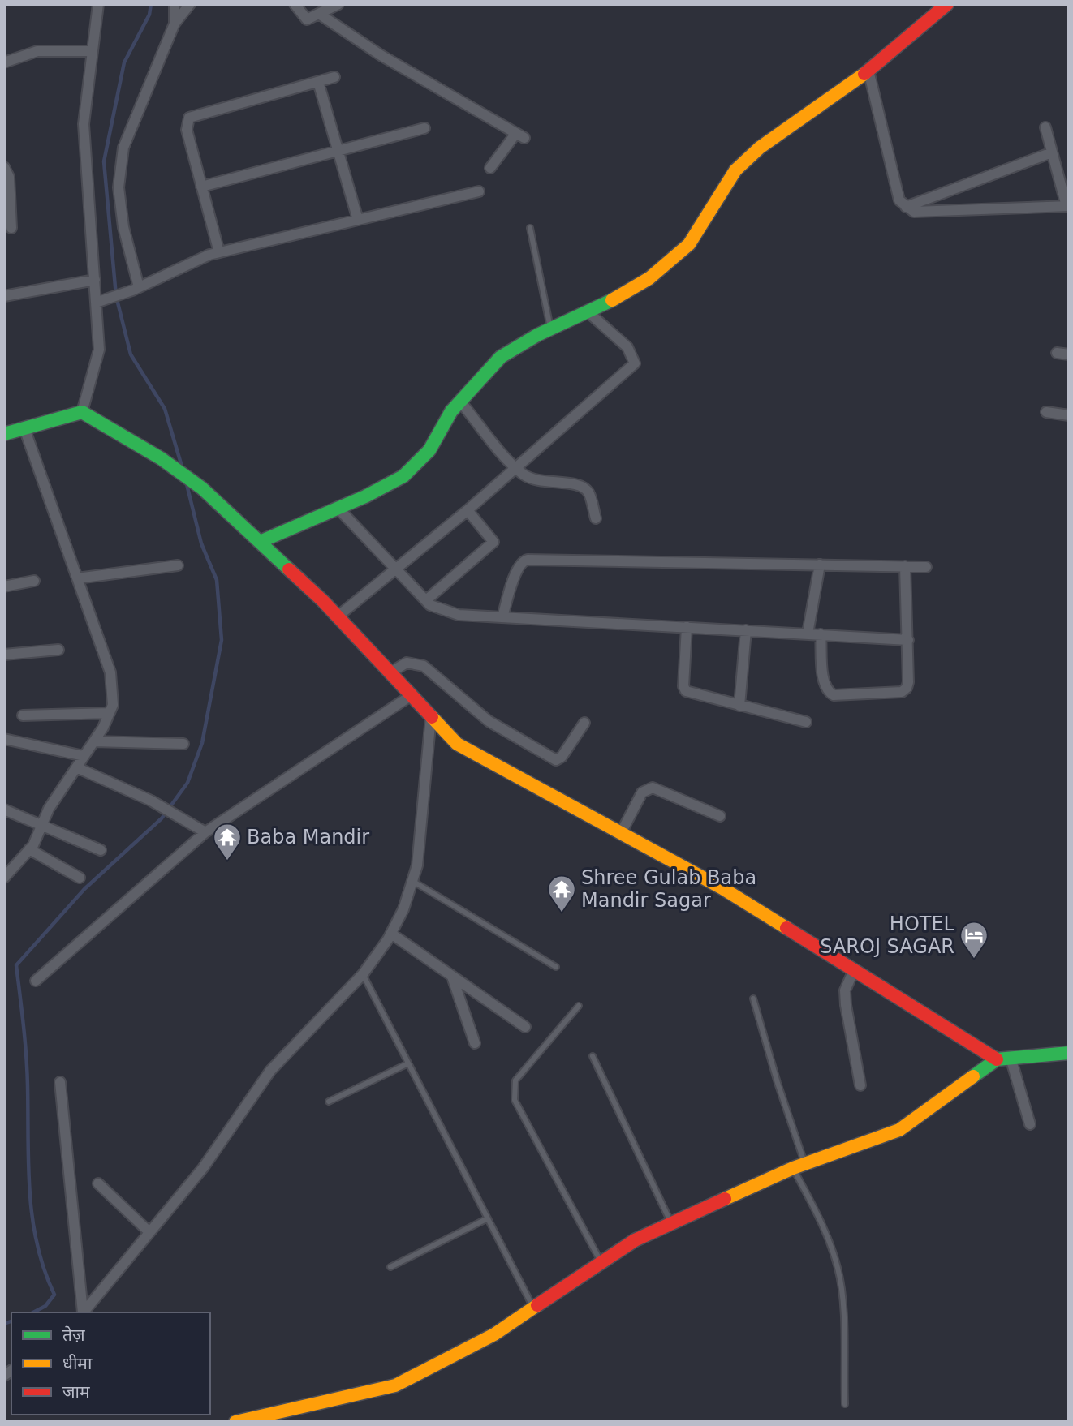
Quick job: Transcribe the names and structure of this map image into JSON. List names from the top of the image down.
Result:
{
  "places": {
    "temple": ["Baba Mandir", "Shree Gulab Baba Mandir Sagar"],
    "hotel": ["HOTEL SAROJ SAGAR"]
  },
  "legend": ["तेज़", "धीमा", "जाम"]
}
